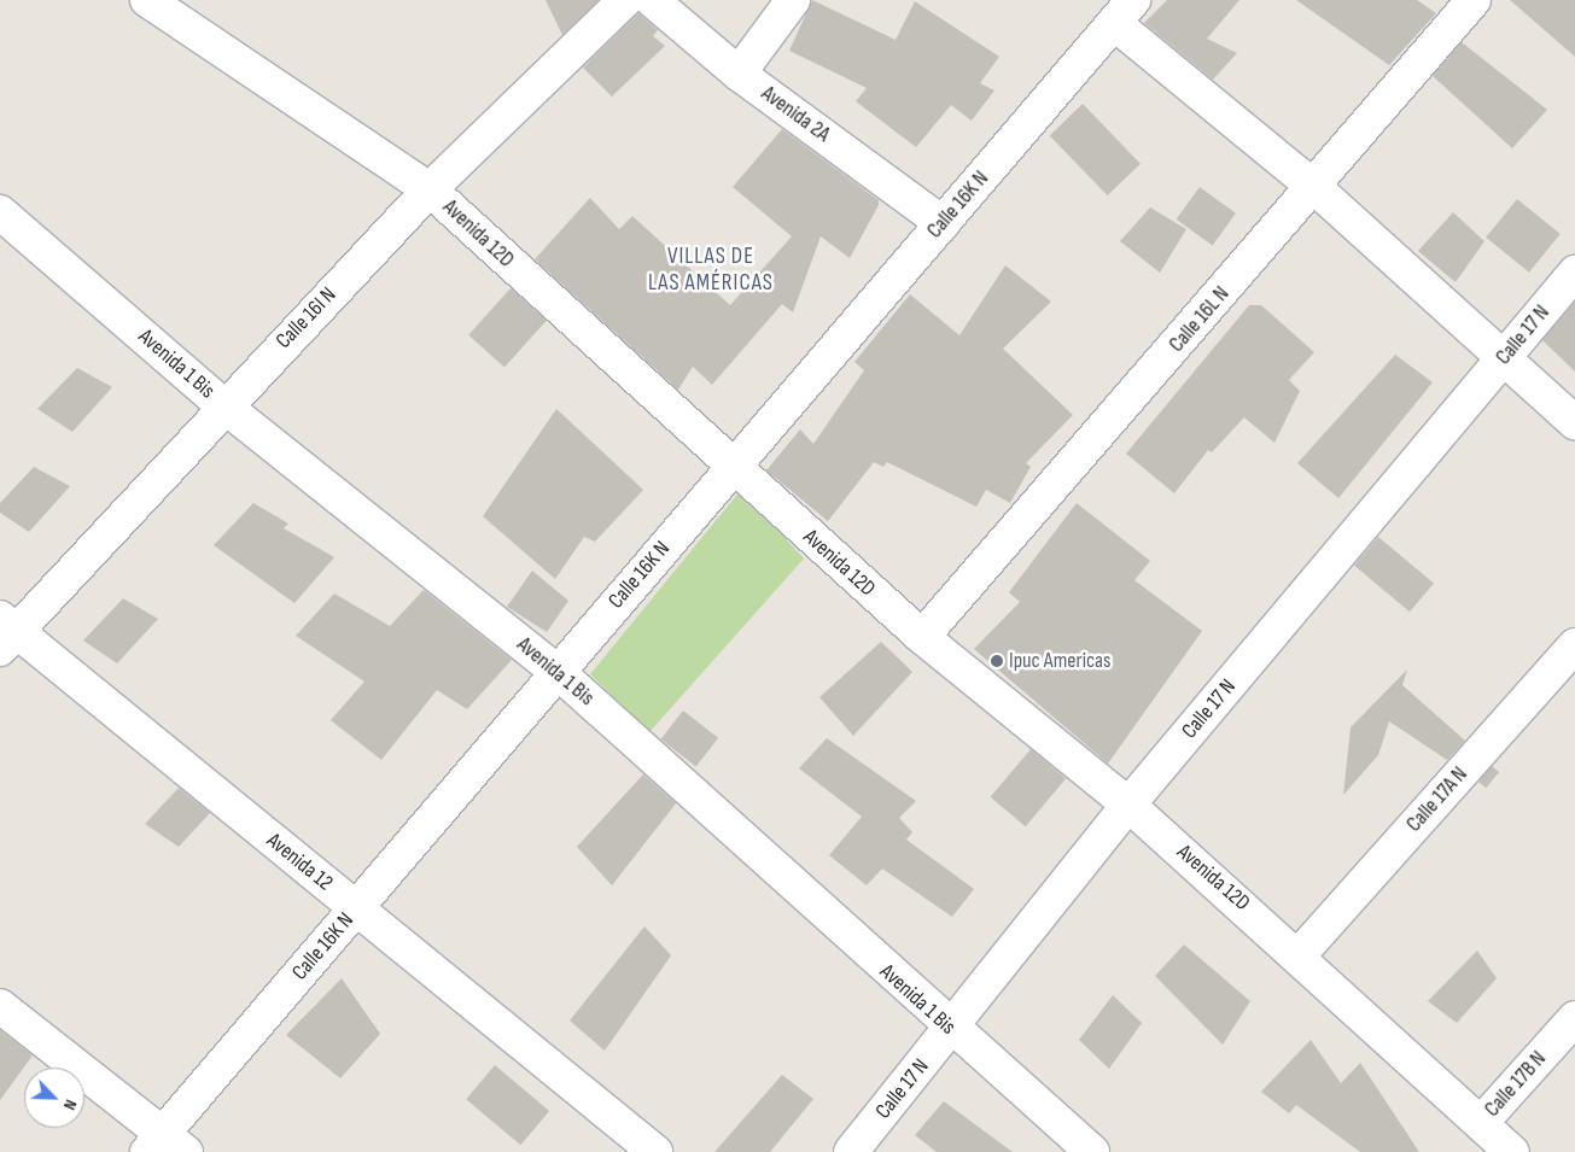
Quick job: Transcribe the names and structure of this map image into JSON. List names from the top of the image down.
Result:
{
  "streets": {
    "street": [
      "Avenida 2A",
      "Calle 16K N",
      "Avenida 12D",
      "Calle 16I N",
      "Calle 16L N",
      "Calle 17 N",
      "Avenida 1 Bis",
      "Calle 17A N",
      "Avenida 12",
      "Calle 17B N"
    ]
  },
  "crossings": [
    ["Avenida 2A", "Calle 16K N"],
    ["Calle 16K N", "Avenida 12D"],
    ["Calle 16K N", "Avenida 1 Bis"],
    ["Calle 16K N", "Avenida 12"],
    ["Avenida 12D", "Calle 16I N"],
    ["Avenida 12D", "Calle 16L N"],
    ["Avenida 12D", "Calle 17 N"],
    ["Avenida 12D", "Calle 17A N"],
    ["Avenida 12D", "Calle 17B N"],
    ["Calle 16I N", "Avenida 1 Bis"],
    ["Calle 16I N", "Avenida 12"],
    ["Calle 17 N", "Avenida 1 Bis"]
  ],
  "districts": ["VILLAS DE LAS AMÉRICAS"],
  "places": ["Ipuc Americas"],
  "north": "bottom right"
}
